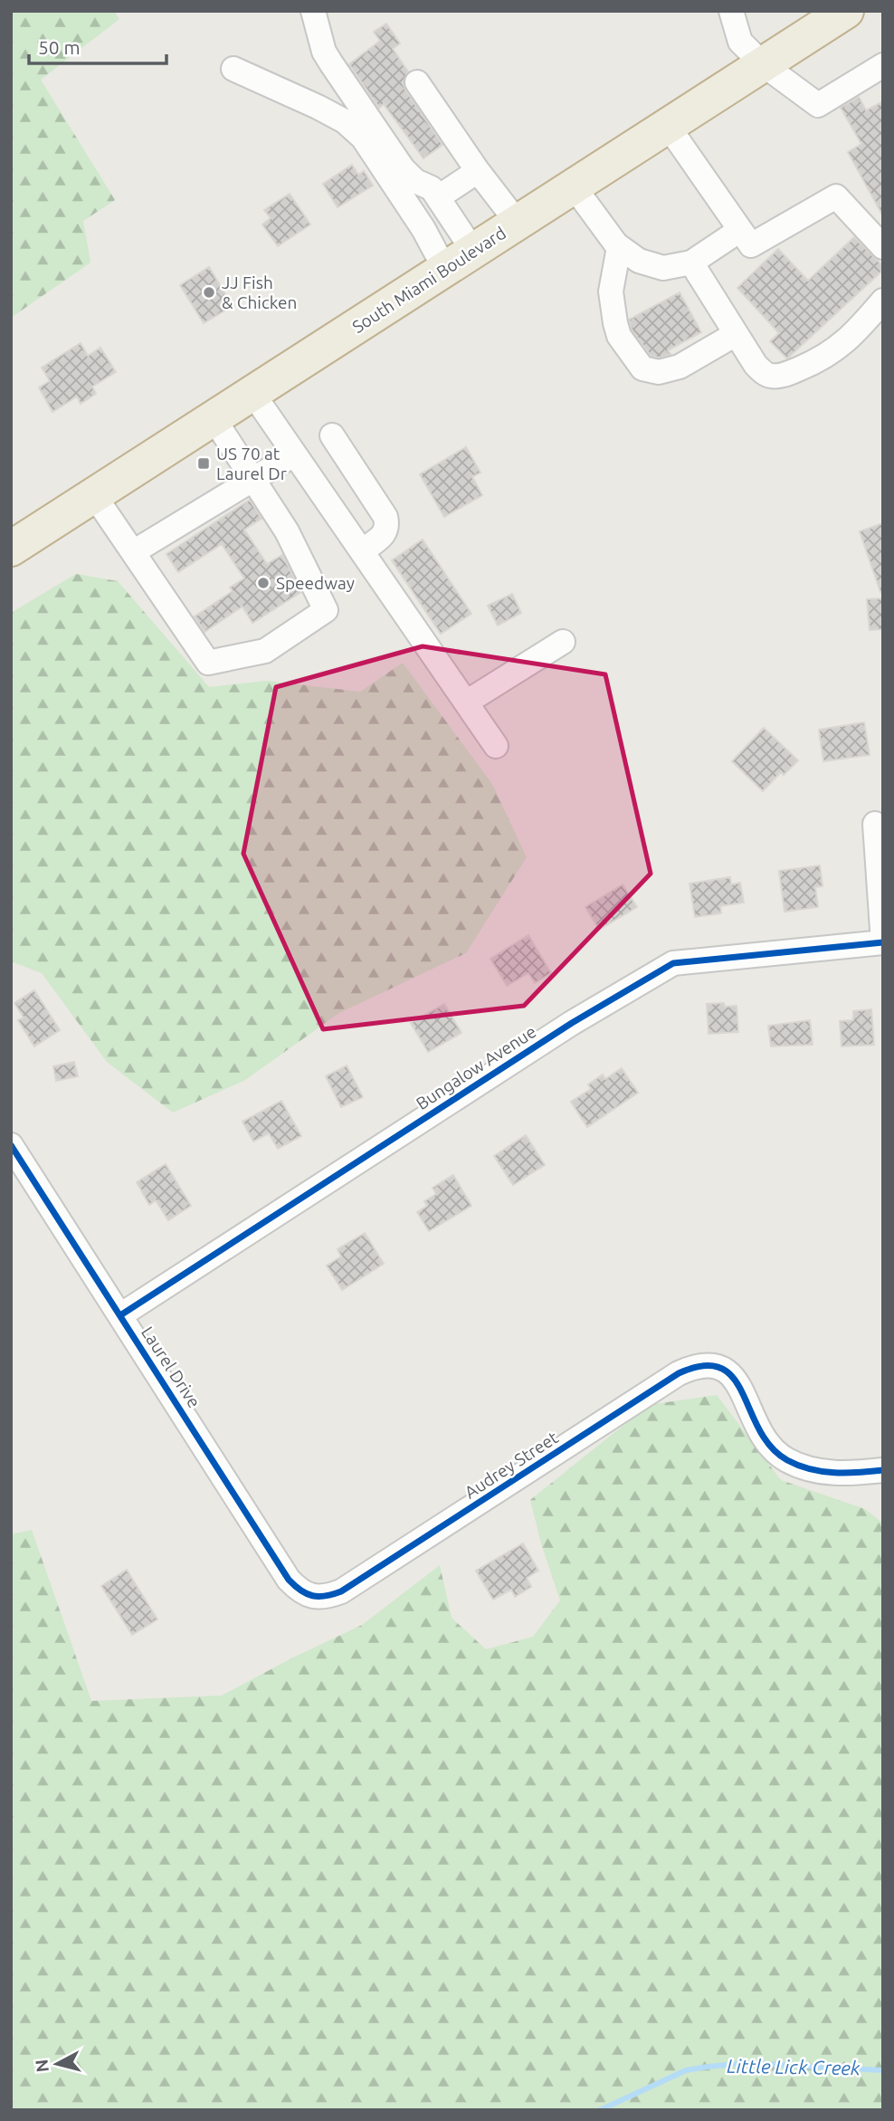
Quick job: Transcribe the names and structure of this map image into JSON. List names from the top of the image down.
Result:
{
  "streets": {
    "highway": ["South Miami Boulevard"],
    "street": ["Bungalow Avenue", "Laurel Drive", "Audrey Street"]
  },
  "crossings": [
    ["Bungalow Avenue", "Laurel Drive"],
    ["Laurel Drive", "Audrey Street"]
  ],
  "water": ["Little Lick Creek"],
  "places": {
    "other": ["JJ Fish & Chicken", "Speedway"],
    "transit": ["US 70 at Laurel Dr"]
  },
  "scale_bar": "50 m",
  "north": "left"
}
